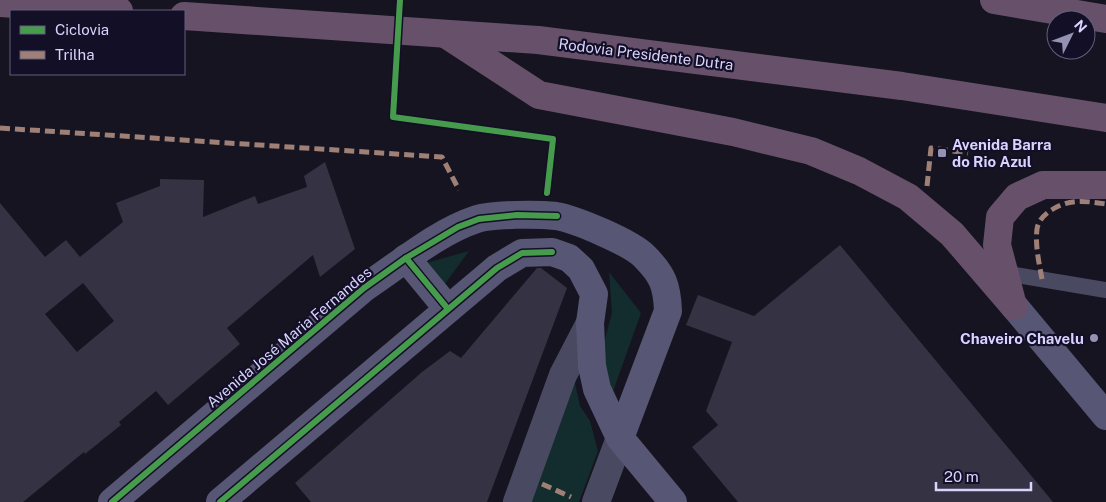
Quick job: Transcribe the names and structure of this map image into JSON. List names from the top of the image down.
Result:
{
  "streets": {
    "highway": ["Rodovia Presidente Dutra"],
    "main road": ["Avenida José Maria Fernandes"]
  },
  "places": {
    "transit": ["Avenida Barra do Rio Azul"],
    "other": ["Chaveiro Chavelu"]
  },
  "legend": ["Ciclovia", "Trilha"],
  "scale_bar": "20 m",
  "north": "top right"
}
